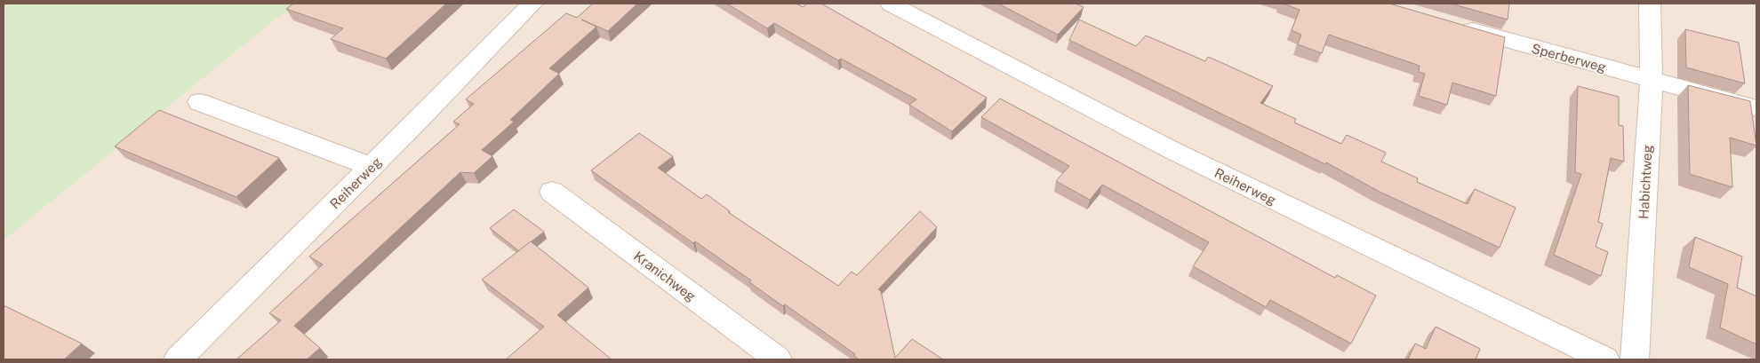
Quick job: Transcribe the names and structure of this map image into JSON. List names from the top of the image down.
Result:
{
  "streets": {
    "street": [
      "Sperberweg",
      "Habichtweg",
      "Reiherweg",
      "Kranichweg"
    ]
  },
  "crossings": [
    ["Sperberweg", "Habichtweg"]
  ]
}
